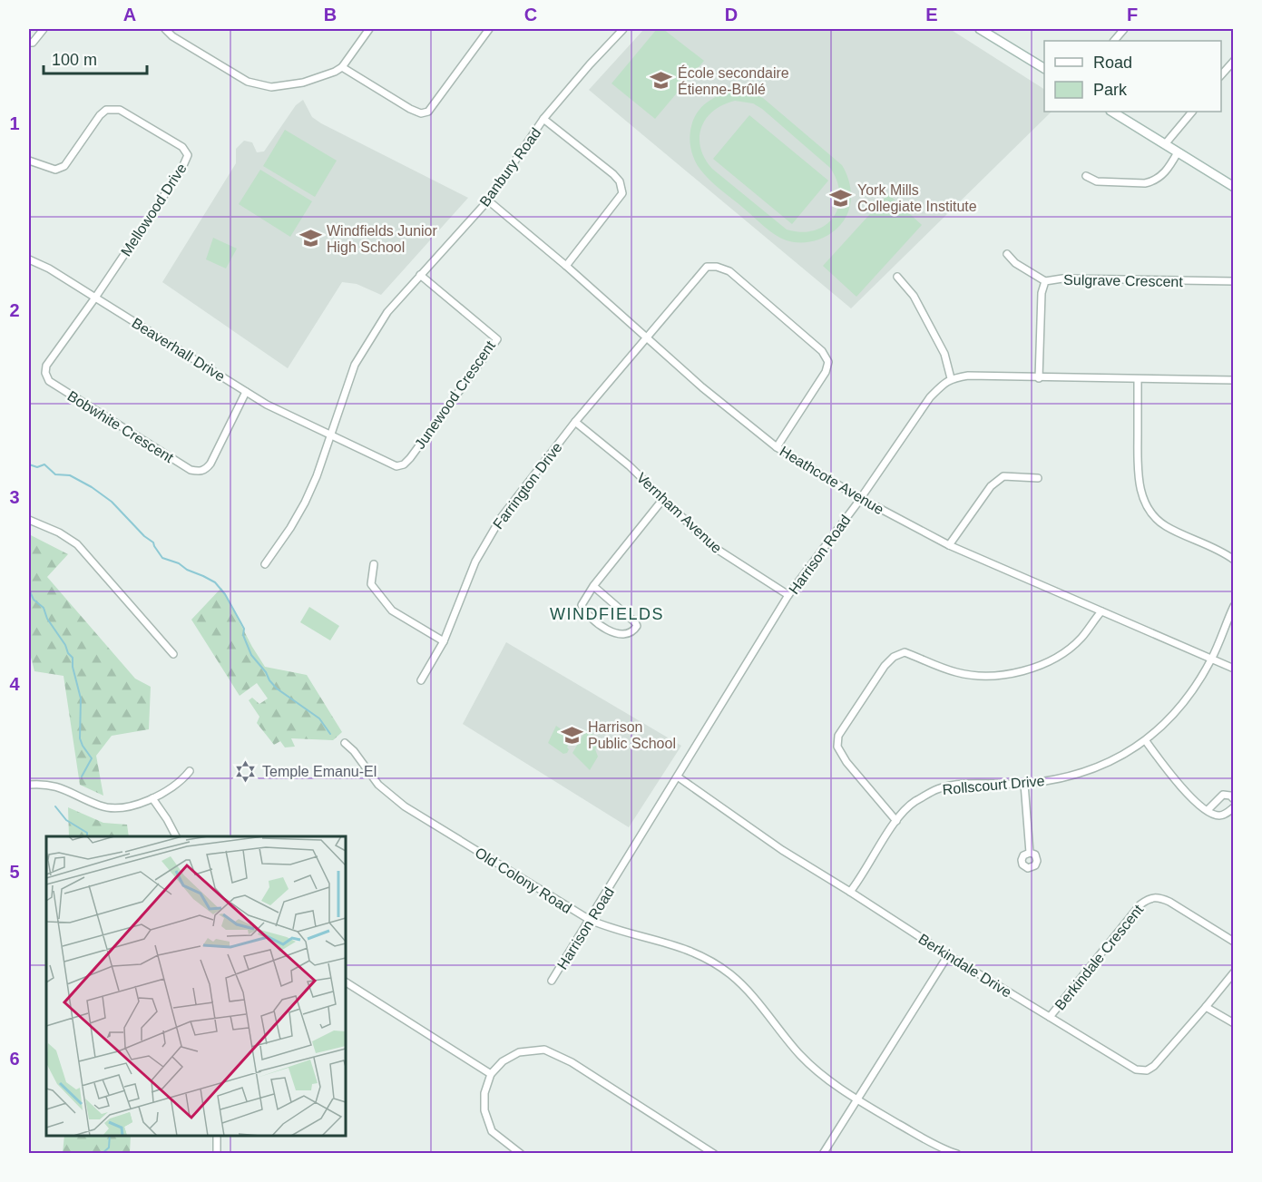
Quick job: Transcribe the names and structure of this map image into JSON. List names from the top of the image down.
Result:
{
  "streets": {
    "street": [
      "Banbury Road",
      "Mellowood Drive",
      "Sulgrave Crescent",
      "Beaverhall Drive",
      "Junewood Crescent",
      "Bobwhite Crescent",
      "Heathcote Avenue",
      "Farrington Drive",
      "Vernham Avenue",
      "Harrison Road",
      "Rollscourt Drive",
      "Old Colony Road",
      "Berkindale Crescent",
      "Berkindale Drive"
    ]
  },
  "crossings": [
    ["Banbury Road", "Beaverhall Drive"],
    ["Banbury Road", "Junewood Crescent"],
    ["Banbury Road", "Heathcote Avenue"],
    ["Mellowood Drive", "Beaverhall Drive"],
    ["Mellowood Drive", "Bobwhite Crescent"],
    ["Beaverhall Drive", "Junewood Crescent"],
    ["Beaverhall Drive", "Bobwhite Crescent"],
    ["Heathcote Avenue", "Farrington Drive"],
    ["Heathcote Avenue", "Harrison Road"],
    ["Heathcote Avenue", "Rollscourt Drive"],
    ["Farrington Drive", "Vernham Avenue"],
    ["Vernham Avenue", "Harrison Road"],
    ["Harrison Road", "Old Colony Road"],
    ["Harrison Road", "Berkindale Drive"],
    ["Rollscourt Drive", "Berkindale Drive"],
    ["Berkindale Crescent", "Berkindale Drive"]
  ],
  "districts": ["WINDFIELDS"],
  "places": {
    "school or university": [
      "École secondaire Étienne-Brûlé",
      "York Mills Collegiate Institute",
      "Windfields Junior High School",
      "Harrison Public School"
    ],
    "synagogue": ["Temple Emanu-El"]
  },
  "legend": ["Road", "Park"],
  "scale_bar": "100 m",
  "grid": {
    "columns": [
      "A",
      "B",
      "C",
      "D",
      "E",
      "F"
    ],
    "rows": [
      "1",
      "2",
      "3",
      "4",
      "5",
      "6"
    ]
  }
}
